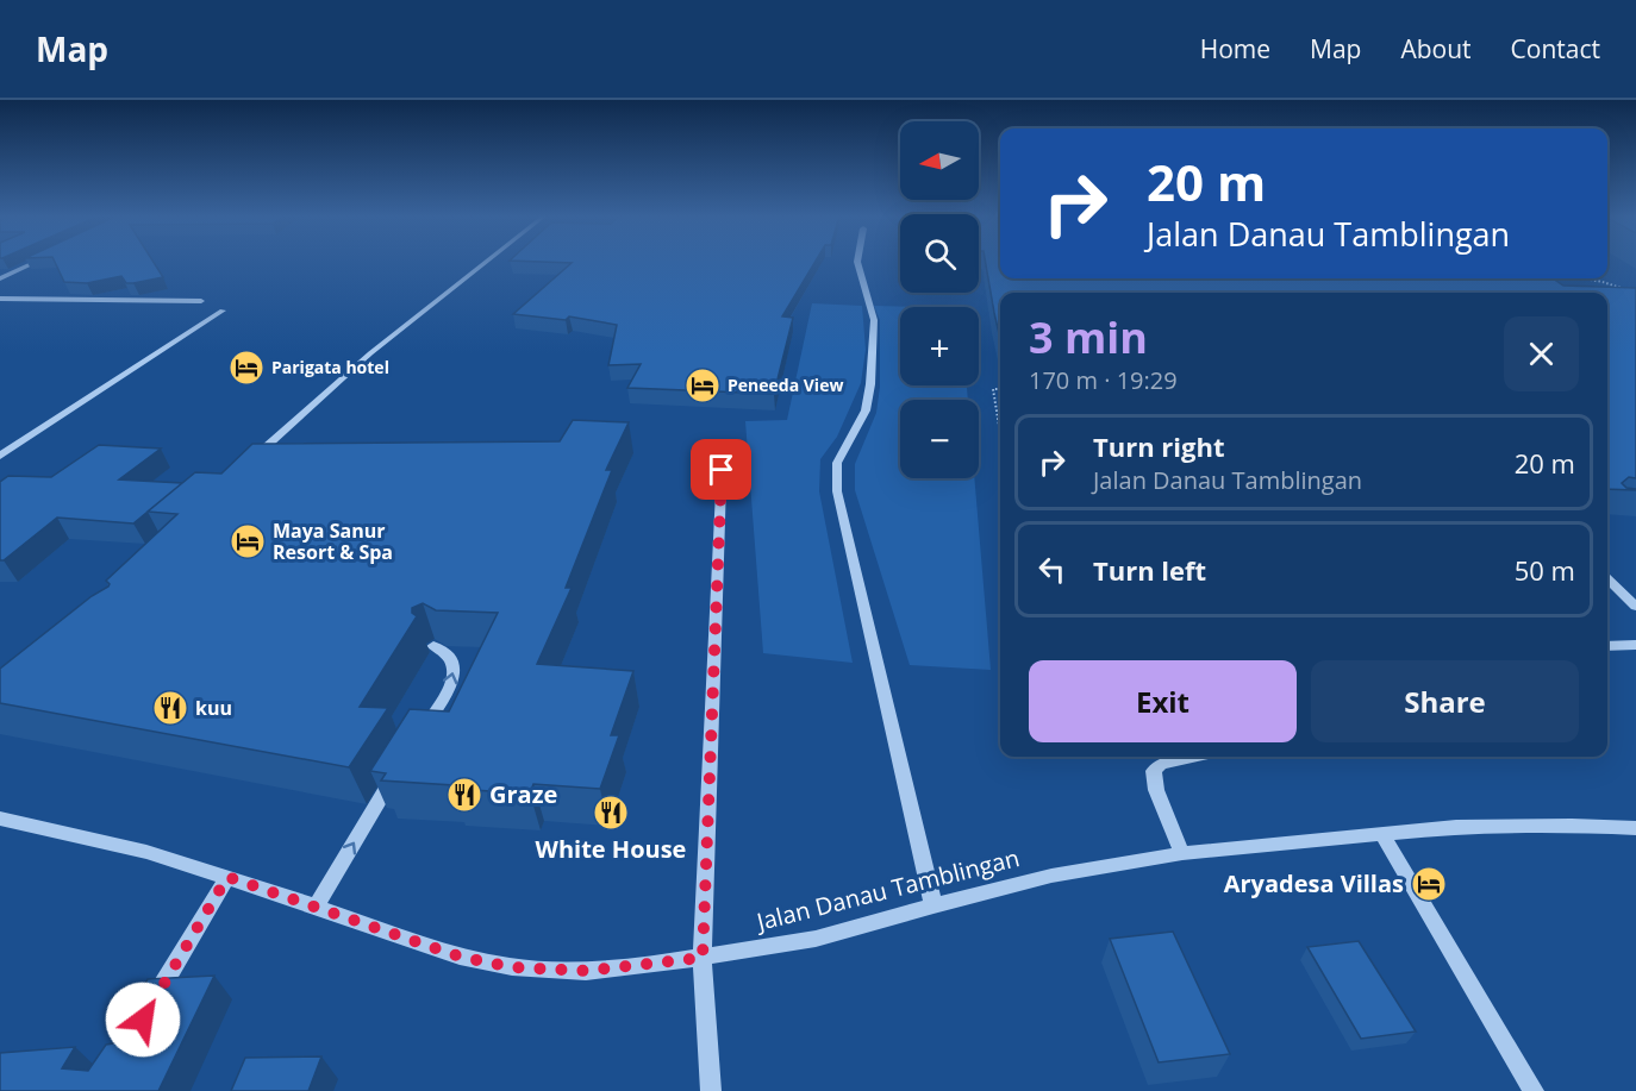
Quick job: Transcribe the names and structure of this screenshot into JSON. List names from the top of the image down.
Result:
{
  "streets": {
    "street": ["Jalan Danau Tamblingan"]
  },
  "places": {
    "hotel": [
      "Parigata hotel",
      "Peneeda View",
      "Maya Sanur Resort & Spa",
      "Aryadesa Villas"
    ],
    "restaurant": ["kuu", "Graze", "White House"]
  },
  "north": "left",
  "page": {
    "header": "Map",
    "nav": [
      "Home",
      "Map",
      "About",
      "Contact"
    ],
    "map_buttons": ["+", "−"],
    "turn": ["20 m", "Jalan Danau Tamblingan"],
    "heading": ["3 min", "170 m · 19:29"],
    "list": [
      {
        "name": "Turn right",
        "note": "Jalan Danau Tamblingan",
        "value": "20 m"
      },
      {
        "name": "Turn left",
        "value": "50 m"
      }
    ],
    "buttons": ["Exit", "Share"]
  }
}
